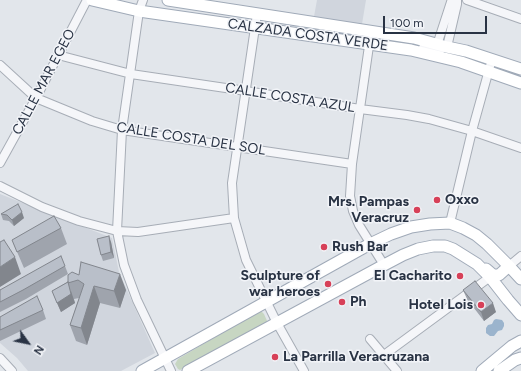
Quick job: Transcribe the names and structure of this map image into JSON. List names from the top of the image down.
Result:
{
  "streets": {
    "main road": ["CALZADA COSTA VERDE"],
    "street": ["CALLE MAR EGEO", "CALLE COSTA AZUL", "CALLE COSTA DEL SOL"]
  },
  "crossings": [
    ["CALLE MAR EGEO", "CALLE COSTA AZUL"],
    ["CALLE MAR EGEO", "CALLE COSTA DEL SOL"]
  ],
  "places": [
    "Oxxo",
    "Mrs. Pampas Veracruz",
    "Rush Bar",
    "El Cacharito",
    "Sculpture of war heroes",
    "Ph",
    "Hotel Lois",
    "La Parrilla Veracruzana"
  ],
  "scale_bar": "100 m",
  "north": "bottom right"
}
